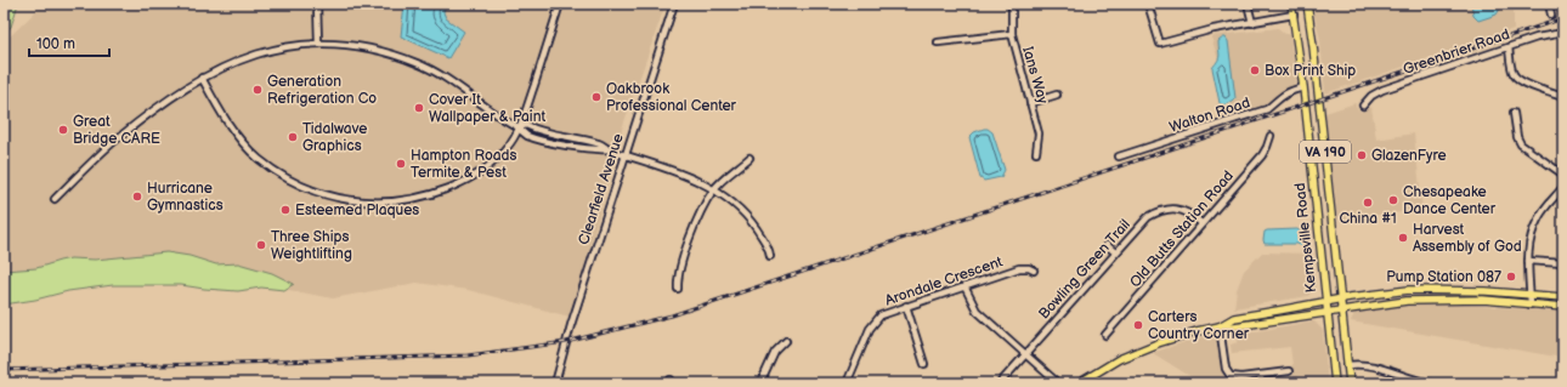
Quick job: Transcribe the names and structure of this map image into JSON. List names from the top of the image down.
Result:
{
  "streets": {
    "main road": ["VA 190", "Kempsville Road"],
    "street": [
      "Greenbrier Road",
      "Ians Way",
      "Walton Road",
      "Clearfield Avenue",
      "Old Butts Station Road",
      "Bowling Green Trail",
      "Arondale Crescent"
    ]
  },
  "crossings": [
    ["Walton Road", "Kempsville Road"],
    ["Old Butts Station Road", "Bowling Green Trail"]
  ],
  "places": [
    "Box Print Ship",
    "Generation Refrigeration Co",
    "Oakbrook Professional Center",
    "Cover It Wallpaper & Paint",
    "Great Bridge CARE",
    "Tidalwave Graphics",
    "GlazenFyre",
    "Hampton Roads Termite & Pest",
    "Hurricane Gymnastics",
    "Chesapeake Dance Center",
    "China #1",
    "Esteemed Plaques",
    "Harvest Assembly of God",
    "Three Ships Weightlifting",
    "Pump Station 087",
    "Carters Country Corner"
  ],
  "scale_bar": "100 m"
}
